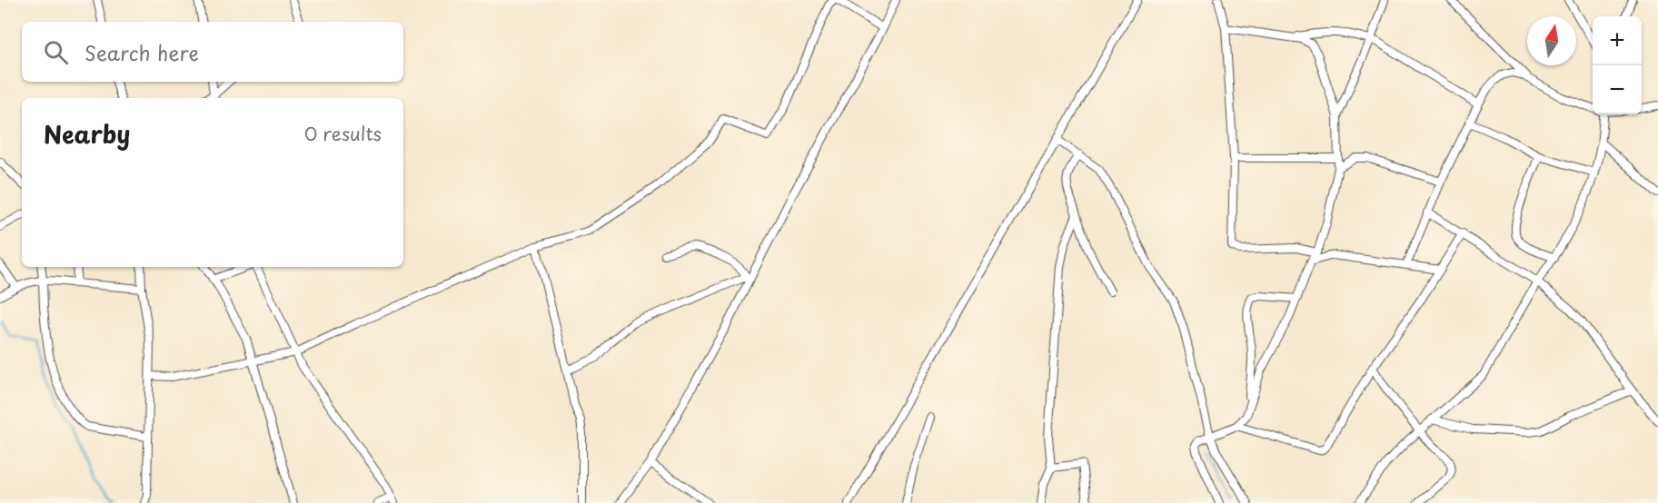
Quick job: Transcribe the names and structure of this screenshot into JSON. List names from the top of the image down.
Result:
{
  "north": "top",
  "page": {
    "map_buttons": ["+", "−"],
    "search": "Search here",
    "heading": ["Nearby", "0 results"]
  }
}
